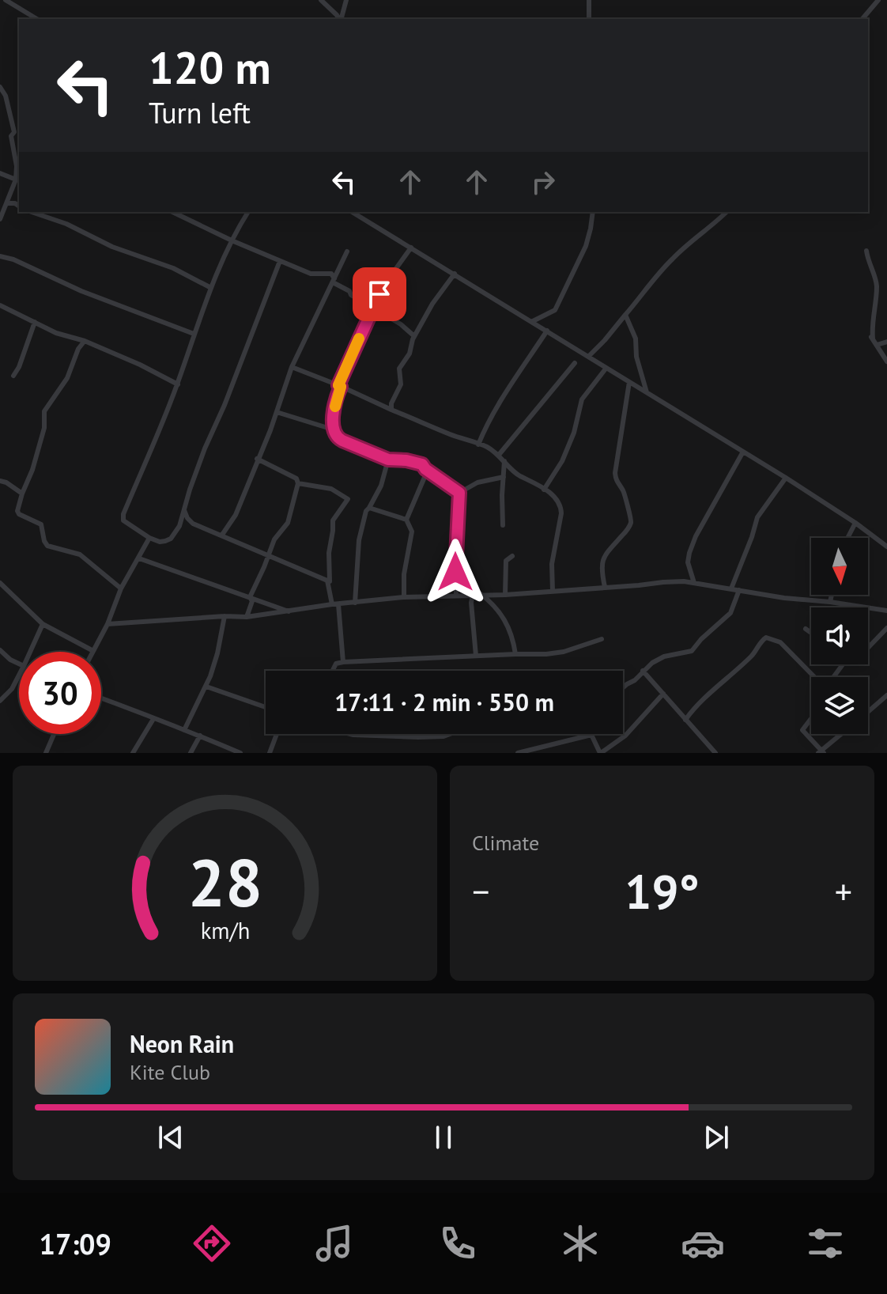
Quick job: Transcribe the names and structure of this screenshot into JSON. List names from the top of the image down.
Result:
{
  "north": "bottom",
  "page": {
    "turn": ["120 m", "Turn left"],
    "limit": "30",
    "trip": "17:11 · 2 min · 550 m",
    "tile": "Climate",
    "heat": ["−", "19°", "+"],
    "song": ["Neon Rain", "Kite Club"],
    "tabs": "17:09",
    "gauge": ["28", "km/h"]
  }
}
